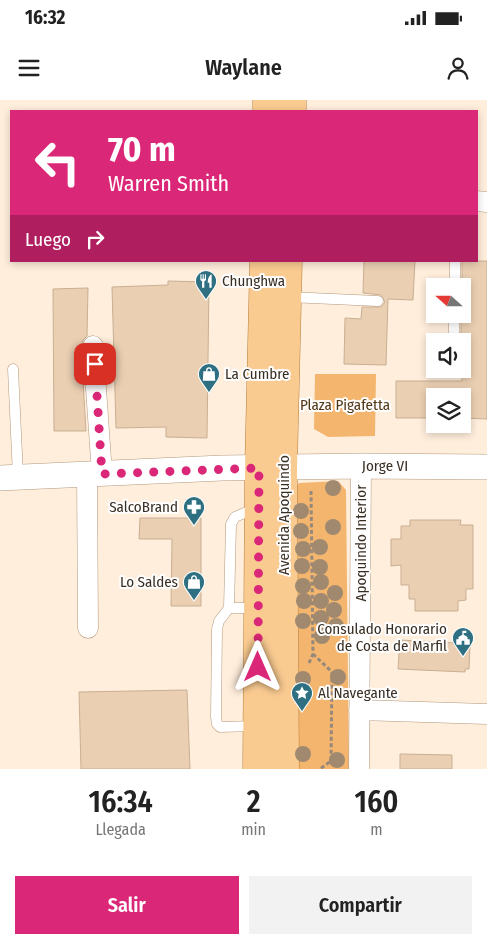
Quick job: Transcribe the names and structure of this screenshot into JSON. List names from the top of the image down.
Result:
{
  "streets": {
    "main road": ["Avenida Apoquindo"],
    "street": ["Jorge VI", "Apoquindo Interior"]
  },
  "crossings": [
    ["Jorge VI", "Avenida Apoquindo"],
    ["Jorge VI", "Apoquindo Interior"]
  ],
  "parks": ["Plaza Pigafetta"],
  "places": {
    "restaurant": ["Chunghwa"],
    "shop": ["La Cumbre", "Lo Saldes"],
    "pharmacy": ["SalcoBrand"],
    "public building": ["Consulado Honorario de Costa de Marfil"],
    "place": ["Al Navegante"]
  },
  "north": "left",
  "page": {
    "status": "16:32",
    "header": "Waylane",
    "turn": ["70 m", "Warren Smith"],
    "then": "Luego",
    "eta": [
      "16:34",
      "Llegada",
      "2",
      "min",
      "160",
      "m"
    ],
    "buttons": ["Salir", "Compartir"]
  }
}
